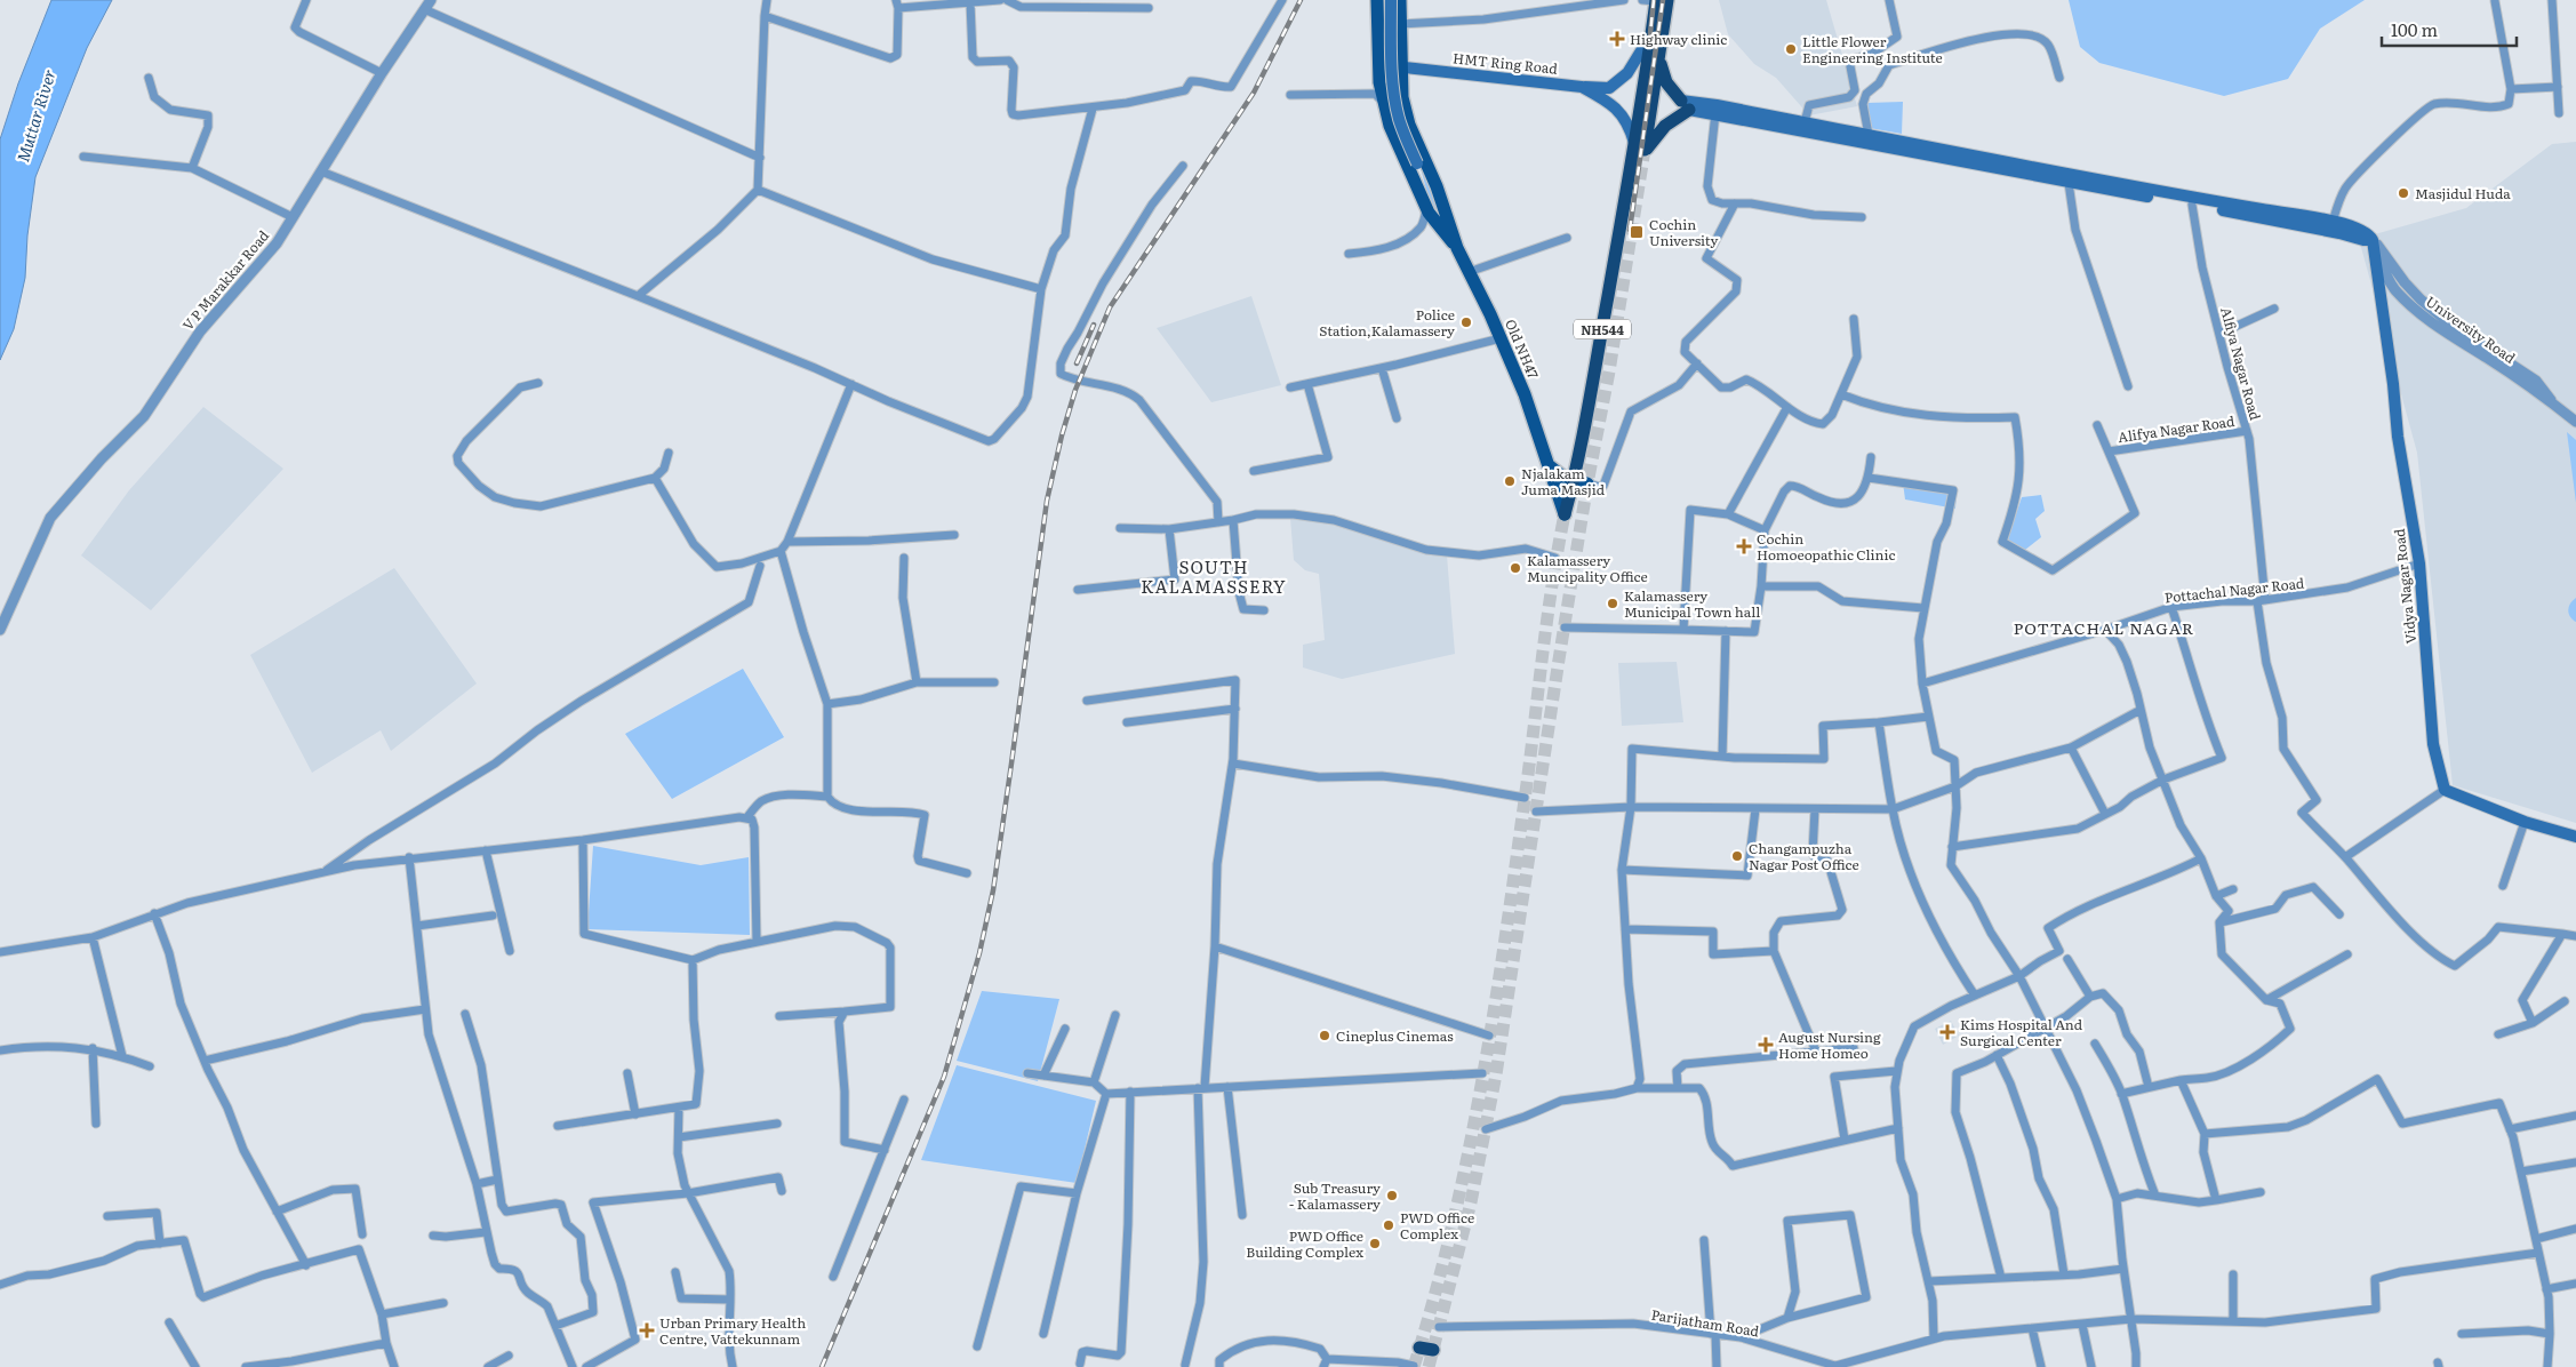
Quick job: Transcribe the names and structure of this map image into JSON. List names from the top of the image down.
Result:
{
  "streets": {
    "highway": ["NH544"],
    "main road": ["HMT Ring Road", "Old NH47", "Vidya Nagar Road"],
    "street": [
      "V P Marakkar Road",
      "University Road",
      "Alfiya Nagar Road",
      "Alifya Nagar Road",
      "Pottachal Nagar Road",
      "Parijatham Road"
    ]
  },
  "crossings": [
    ["HMT Ring Road", "NH544"],
    ["HMT Ring Road", "Old NH47"],
    ["NH544", "Old NH47"],
    ["University Road", "Vidya Nagar Road"],
    ["Alfiya Nagar Road", "Alifya Nagar Road"],
    ["Alfiya Nagar Road", "Pottachal Nagar Road"],
    ["Vidya Nagar Road", "Pottachal Nagar Road"]
  ],
  "districts": ["SOUTH KALAMASSERY", "POTTACHAL NAGAR"],
  "water": ["Muttar River"],
  "places": {
    "health": [
      "Highway clinic",
      "Cochin Homoeopathic Clinic",
      "Kims Hospital And Surgical Center",
      "August Nursing Home Homeo",
      "Urban Primary Health Centre, Vattekunnam"
    ],
    "other": [
      "Little Flower Engineering Institute",
      "Masjidul Huda",
      "Police Station,Kalamassery",
      "Njalakam Juma Masjid",
      "Kalamassery Muncipality Office",
      "Kalamassery Municipal Town hall",
      "Changampuzha Nagar Post Office",
      "Cineplus Cinemas",
      "Sub Treasury - Kalamassery",
      "PWD Office Complex",
      "PWD Office Building Complex"
    ],
    "transit": ["Cochin University"]
  },
  "scale_bar": "100 m"
}
